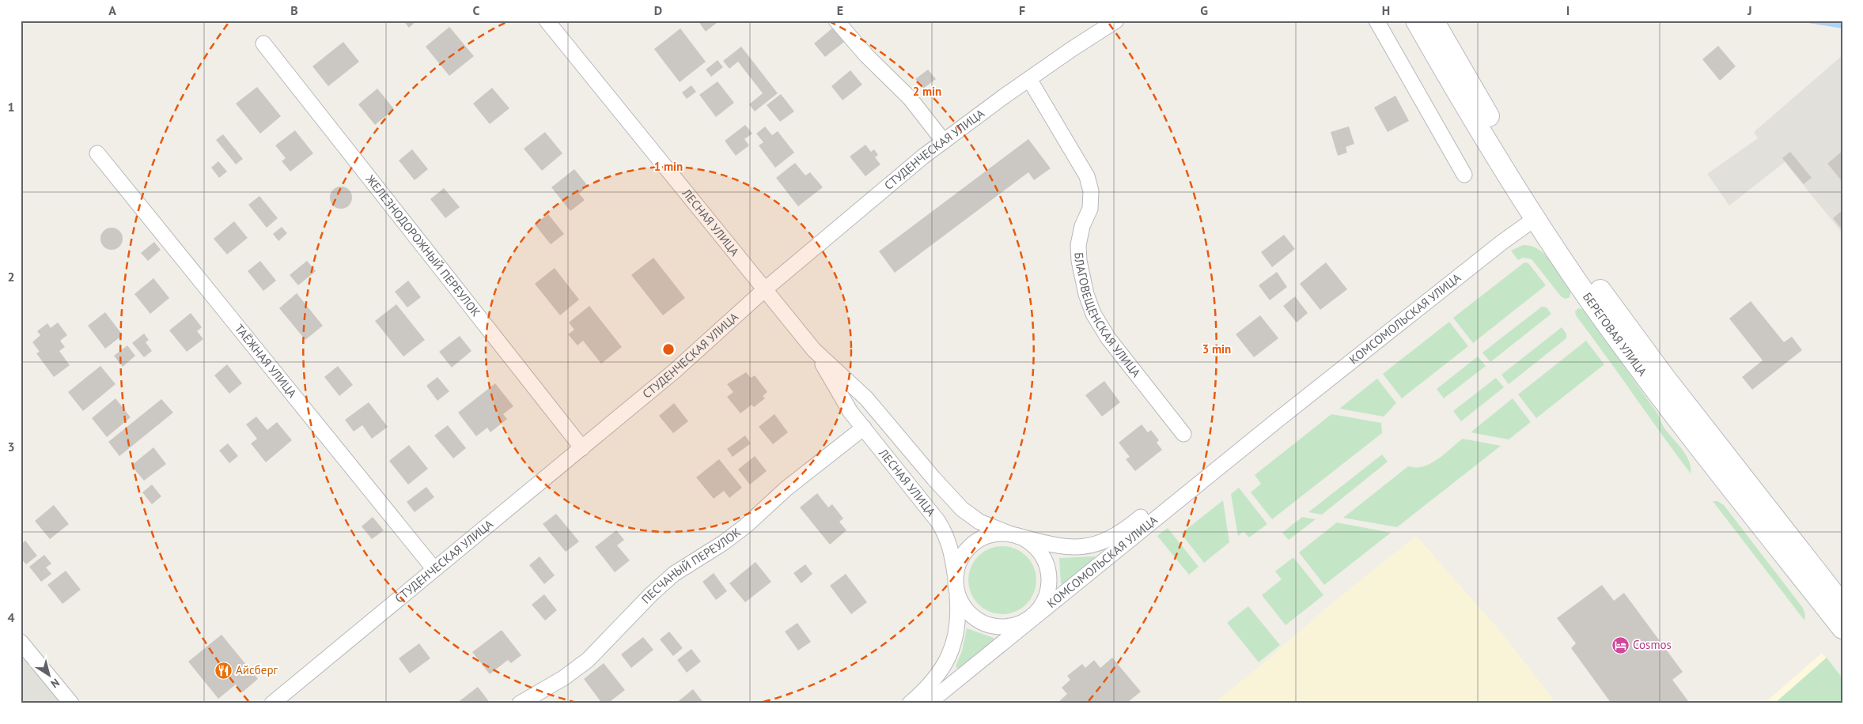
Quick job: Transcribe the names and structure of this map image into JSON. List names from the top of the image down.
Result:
{
  "streets": {
    "main road": ["БЕРЕГОВАЯ УЛИЦА"],
    "street": [
      "СТУДЕНЧЕСКАЯ УЛИЦА",
      "ЛЕСНАЯ УЛИЦА",
      "ЖЕЛЕЗНОДОРОЖНЫЙ ПЕРЕУЛОК",
      "БЛАГОВЕЩЕНСКАЯ УЛИЦА",
      "КОМСОМОЛЬСКАЯ УЛИЦА",
      "ТАЁЖНАЯ УЛИЦА",
      "ПЕСЧАНЫЙ ПЕРЕУЛОК"
    ]
  },
  "crossings": [
    ["СТУДЕНЧЕСКАЯ УЛИЦА", "ЛЕСНАЯ УЛИЦА"],
    ["СТУДЕНЧЕСКАЯ УЛИЦА", "ЖЕЛЕЗНОДОРОЖНЫЙ ПЕРЕУЛОК"],
    ["СТУДЕНЧЕСКАЯ УЛИЦА", "БЛАГОВЕЩЕНСКАЯ УЛИЦА"],
    ["СТУДЕНЧЕСКАЯ УЛИЦА", "ТАЁЖНАЯ УЛИЦА"],
    ["ЛЕСНАЯ УЛИЦА", "КОМСОМОЛЬСКАЯ УЛИЦА"],
    ["ЛЕСНАЯ УЛИЦА", "ПЕСЧАНЫЙ ПЕРЕУЛОК"],
    ["КОМСОМОЛЬСКАЯ УЛИЦА", "БЕРЕГОВАЯ УЛИЦА"]
  ],
  "places": {
    "hotel": ["Cosmos"],
    "restaurant": ["Айсберг"]
  },
  "north": "bottom right",
  "grid": {
    "columns": [
      "A",
      "B",
      "C",
      "D",
      "E",
      "F",
      "G",
      "H",
      "I",
      "J"
    ],
    "rows": [
      "1",
      "2",
      "3",
      "4"
    ]
  },
  "rings": ["2 min", "1 min", "3 min"]
}
